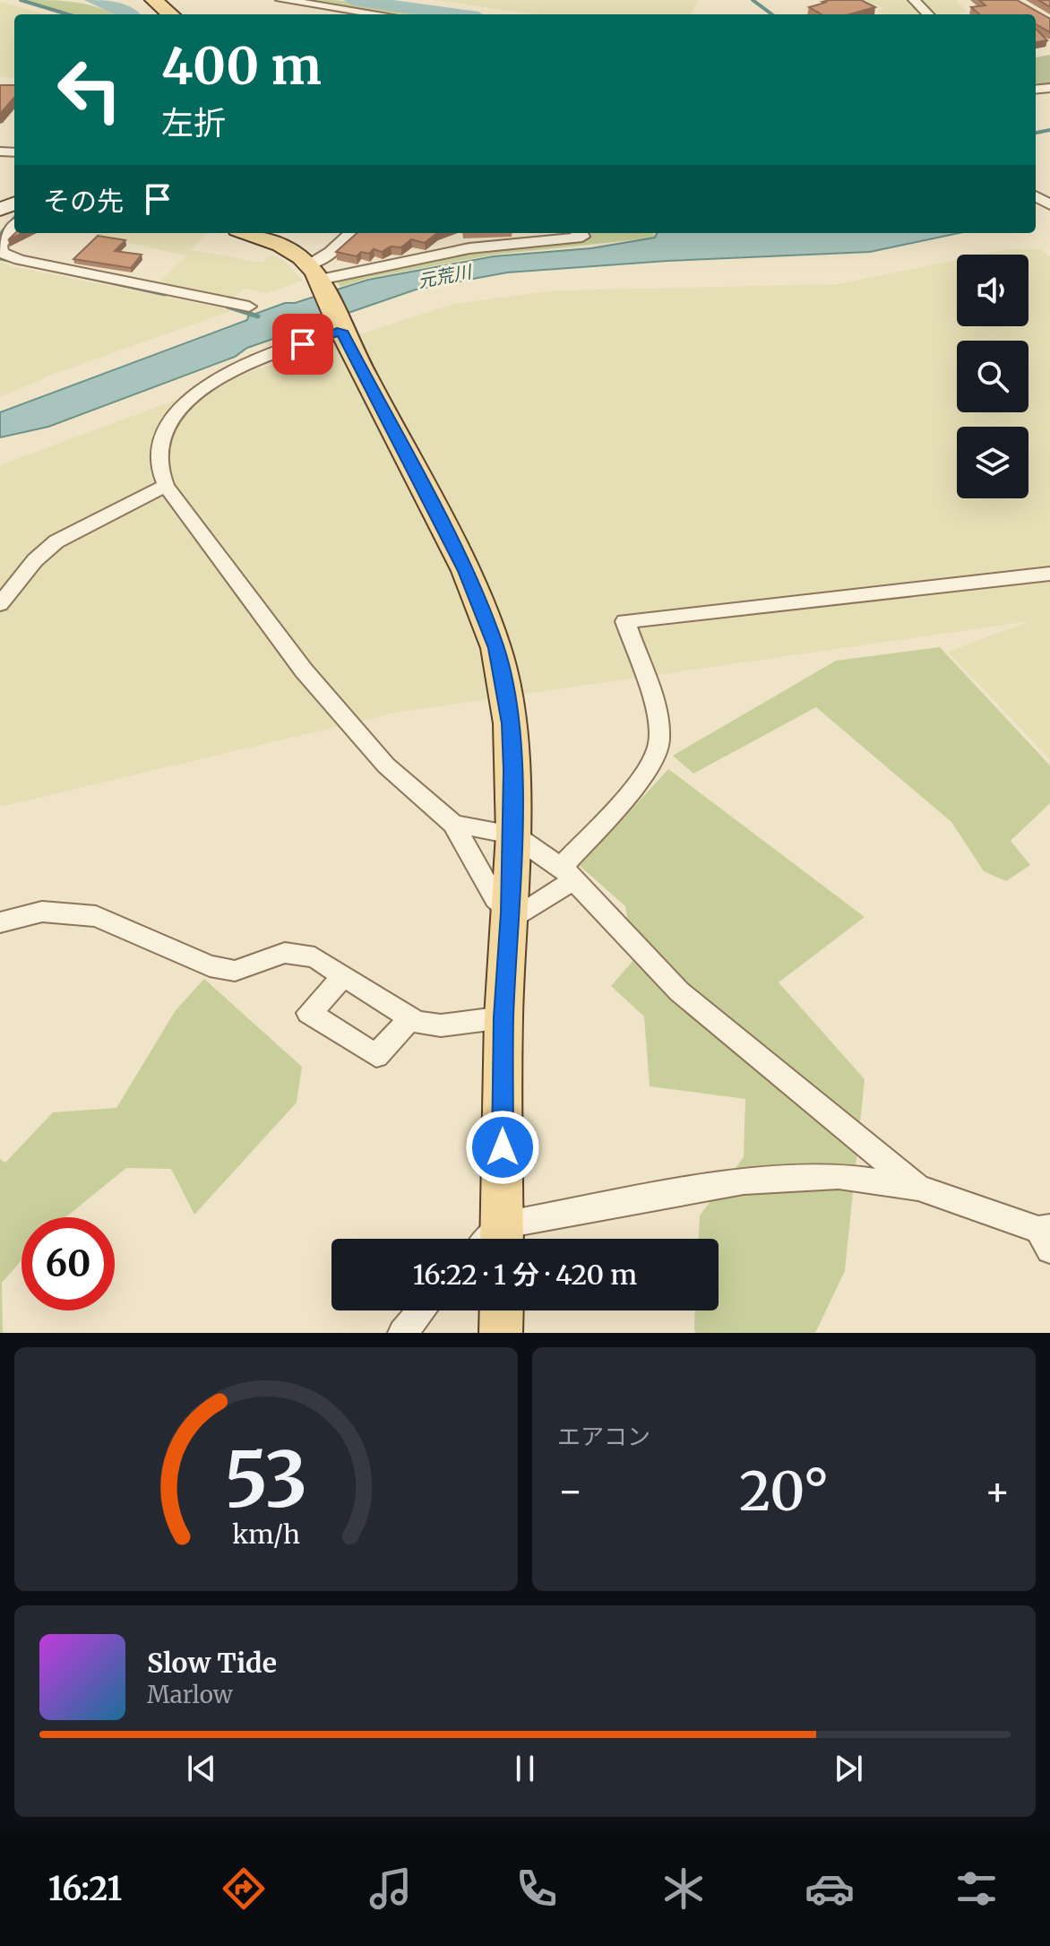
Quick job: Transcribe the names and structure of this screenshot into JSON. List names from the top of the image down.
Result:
{
  "water": ["元荒川"],
  "page": {
    "turn": ["400 m", "左折"],
    "then": "その先",
    "limit": "60",
    "trip": "16:22 · 1 分 · 420 m",
    "tile": "エアコン",
    "heat": ["−", "20°", "+"],
    "song": ["Slow Tide", "Marlow"],
    "tabs": "16:21",
    "gauge": ["53", "km/h"]
  }
}
